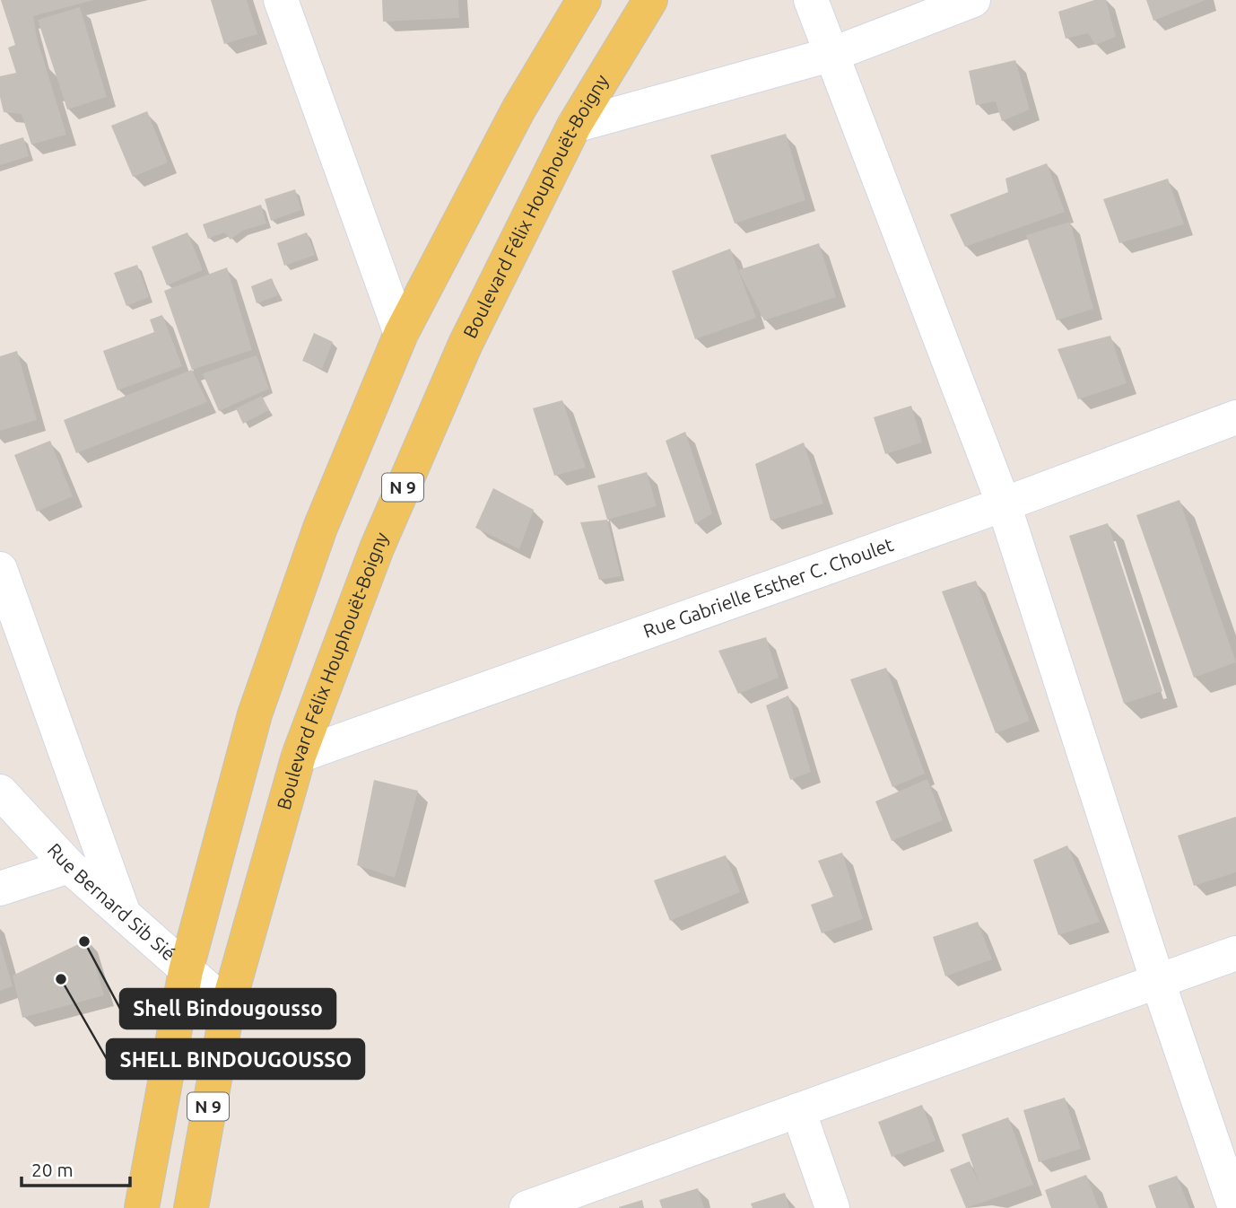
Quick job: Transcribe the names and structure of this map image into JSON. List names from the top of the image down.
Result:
{
  "streets": {
    "main road": ["Boulevard Félix Houphouët-Boigny", "N 9"],
    "street": ["Rue Gabrielle Esther C. Choulet", "Rue Bernard Sib Sié"]
  },
  "crossings": [
    ["Boulevard Félix Houphouët-Boigny", "Rue Gabrielle Esther C. Choulet"],
    ["Boulevard Félix Houphouët-Boigny", "Rue Bernard Sib Sié"],
    ["N 9", "Rue Bernard Sib Sié"]
  ],
  "places": ["Shell Bindougousso", "SHELL BINDOUGOUSSO"],
  "scale_bar": "20 m"
}
